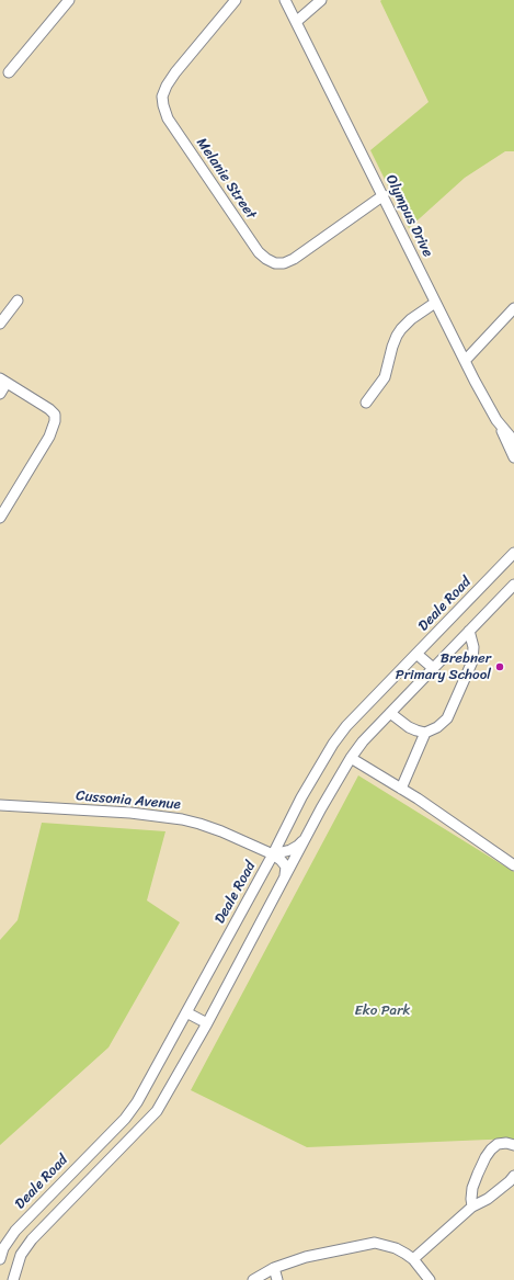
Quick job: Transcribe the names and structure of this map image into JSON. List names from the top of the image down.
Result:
{
  "streets": {
    "street": [
      "Melanie Street",
      "Olympus Drive",
      "Deale Road",
      "Cussonia Avenue"
    ]
  },
  "crossings": [
    ["Melanie Street", "Olympus Drive"],
    ["Deale Road", "Cussonia Avenue"]
  ],
  "parks": ["Eko Park"],
  "places": ["Brebner Primary School"]
}
